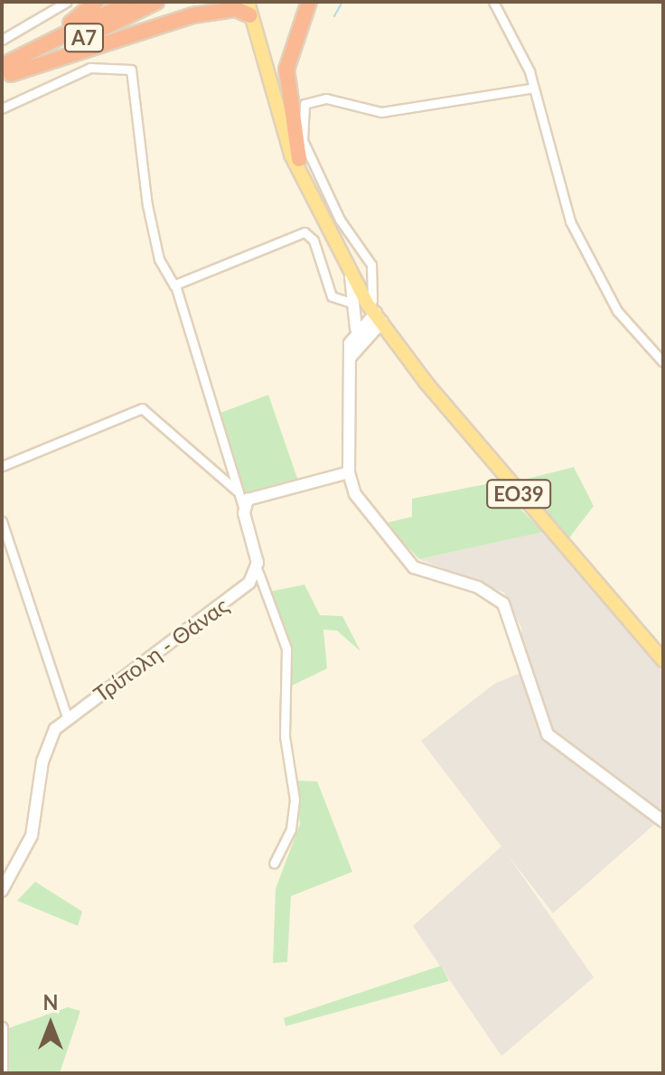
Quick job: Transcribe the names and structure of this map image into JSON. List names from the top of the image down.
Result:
{
  "streets": {
    "highway": ["Α7"],
    "main road": ["ΕΟ39", "Τρίπολη - Θάνας"]
  },
  "north": "top"
}
